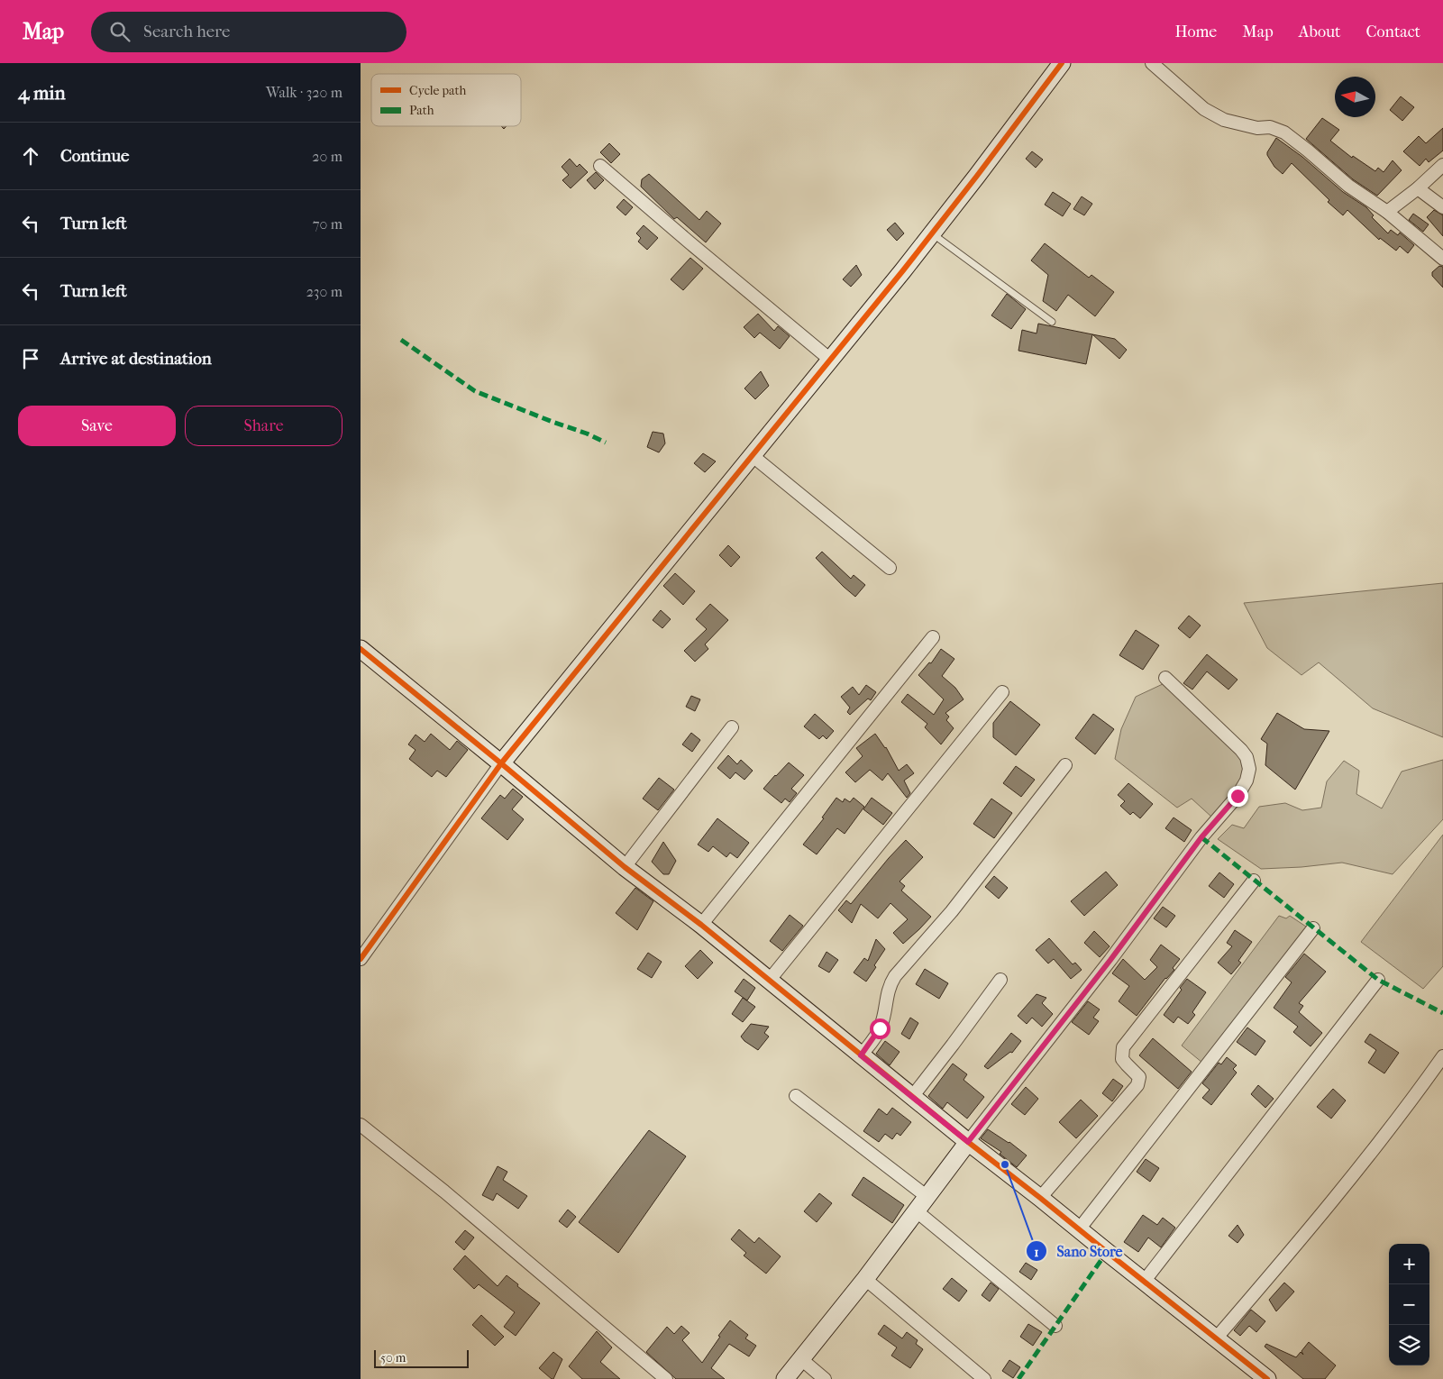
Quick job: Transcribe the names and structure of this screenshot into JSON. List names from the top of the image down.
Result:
{
  "places": ["Sano Store"],
  "legend": ["Cycle path", "Path"],
  "scale_bar": "50 m",
  "north": "left",
  "page": {
    "header": "Map",
    "search": "Search here",
    "nav": [
      "Home",
      "Map",
      "About",
      "Contact"
    ],
    "heading": ["4 min", "Walk · 320 m"],
    "list": [
      ["Continue", "20 m"],
      ["Turn left", "70 m"],
      ["Turn left", "230 m"],
      "Arrive at destination"
    ],
    "buttons": ["Save", "Share"],
    "map_buttons": ["+", "−"],
    "scale": "50 m"
  }
}
